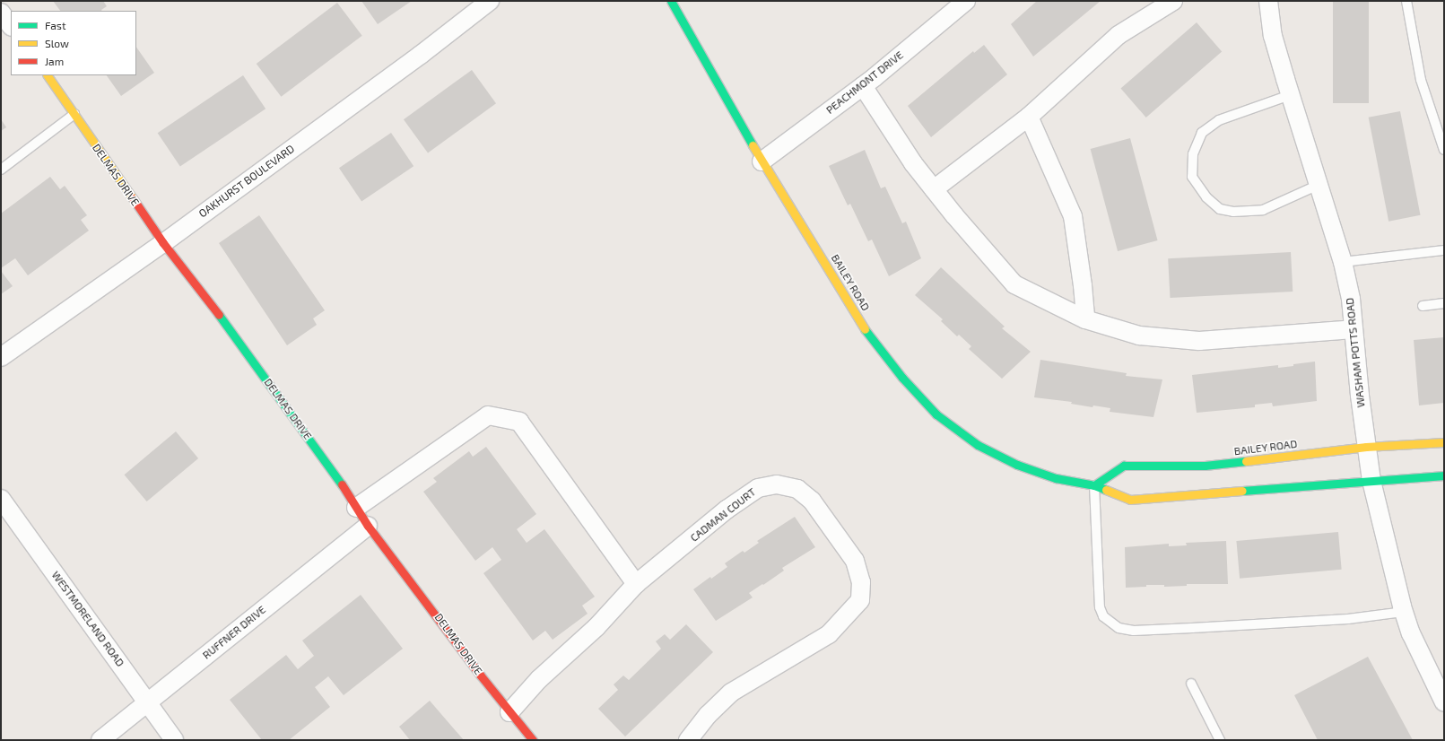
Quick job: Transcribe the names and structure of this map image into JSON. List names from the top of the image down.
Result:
{
  "streets": {
    "street": [
      "PEACHMONT DRIVE",
      "DELMAS DRIVE",
      "OAKHURST BOULEVARD",
      "BAILEY ROAD",
      "WASHAM POTTS ROAD",
      "CADMAN COURT",
      "WESTMORELAND ROAD",
      "RUFFNER DRIVE"
    ]
  },
  "crossings": [
    ["PEACHMONT DRIVE", "BAILEY ROAD"],
    ["DELMAS DRIVE", "OAKHURST BOULEVARD"],
    ["DELMAS DRIVE", "CADMAN COURT"],
    ["DELMAS DRIVE", "RUFFNER DRIVE"],
    ["BAILEY ROAD", "WASHAM POTTS ROAD"],
    ["WESTMORELAND ROAD", "RUFFNER DRIVE"]
  ],
  "legend": ["Fast", "Slow", "Jam"]
}
